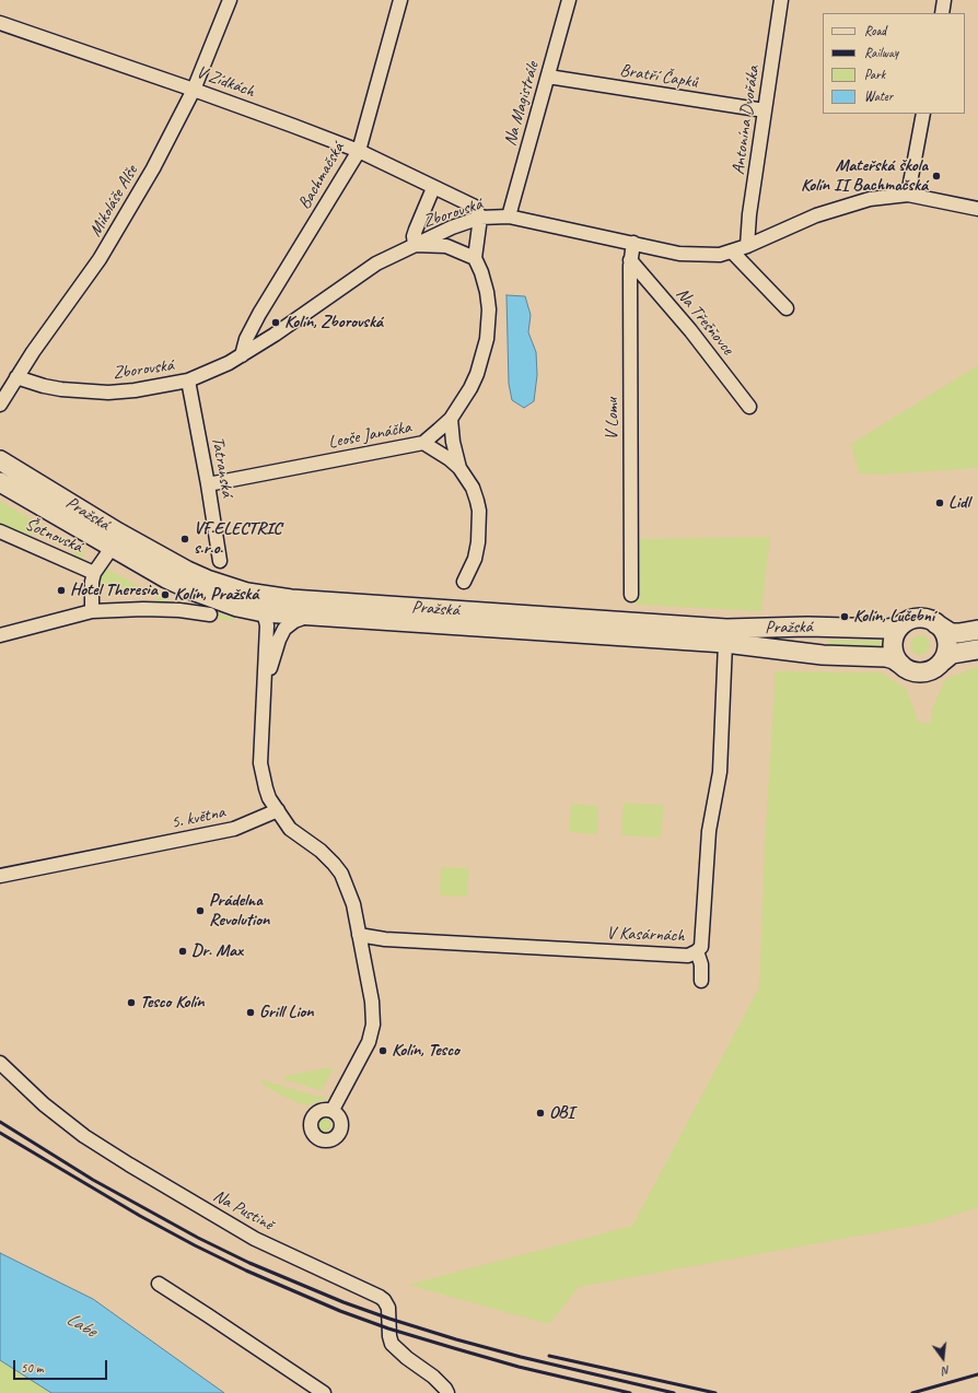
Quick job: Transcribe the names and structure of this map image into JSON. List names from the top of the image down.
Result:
{
  "streets": {
    "street": [
      "Bratří Čapků",
      "V Zídkách",
      "Na Magistrále",
      "Antonína Dvořáka",
      "Bachmačská",
      "Mikoláše Alše",
      "Zborovská",
      "Na Třešňovce",
      "V Lomu",
      "Leoše Janáčka",
      "Tatranská",
      "Pražská",
      "Šotnovská",
      "5. května",
      "V Kasárnách",
      "Na Pustině"
    ]
  },
  "crossings": [
    ["Bratří Čapků", "Na Magistrále"],
    ["Bratří Čapků", "Antonína Dvořáka"],
    ["V Zídkách", "Bachmačská"],
    ["V Zídkách", "Mikoláše Alše"],
    ["V Zídkách", "Zborovská"],
    ["V Zídkách", "Leoše Janáčka"],
    ["Na Magistrále", "Zborovská"],
    ["Antonína Dvořáka", "Zborovská"],
    ["Bachmačská", "Zborovská"],
    ["Mikoláše Alše", "Zborovská"],
    ["Zborovská", "V Lomu"],
    ["Zborovská", "Leoše Janáčka"],
    ["Zborovská", "Tatranská"],
    ["Na Třešňovce", "V Lomu"],
    ["Leoše Janáčka", "Tatranská"],
    ["Pražská", "Šotnovská"],
    ["Pražská", "V Kasárnách"]
  ],
  "water": ["Labe"],
  "places": [
    "Mateřská škola Kolín II Bachmačská",
    "Kolín, Zborovská",
    "Lidl",
    "VF.ELECTRIC s.r.o.",
    "Hotel Theresia",
    "Kolín, Pražská",
    "Kolín, Lučební",
    "Prádelna Revolution",
    "Dr. Max",
    "Tesco Kolín",
    "Grill Lion",
    "Kolín, Tesco",
    "OBI"
  ],
  "legend": [
    "Road",
    "Railway",
    "Park",
    "Water"
  ],
  "scale_bar": "50 m",
  "north": "bottom"
}
